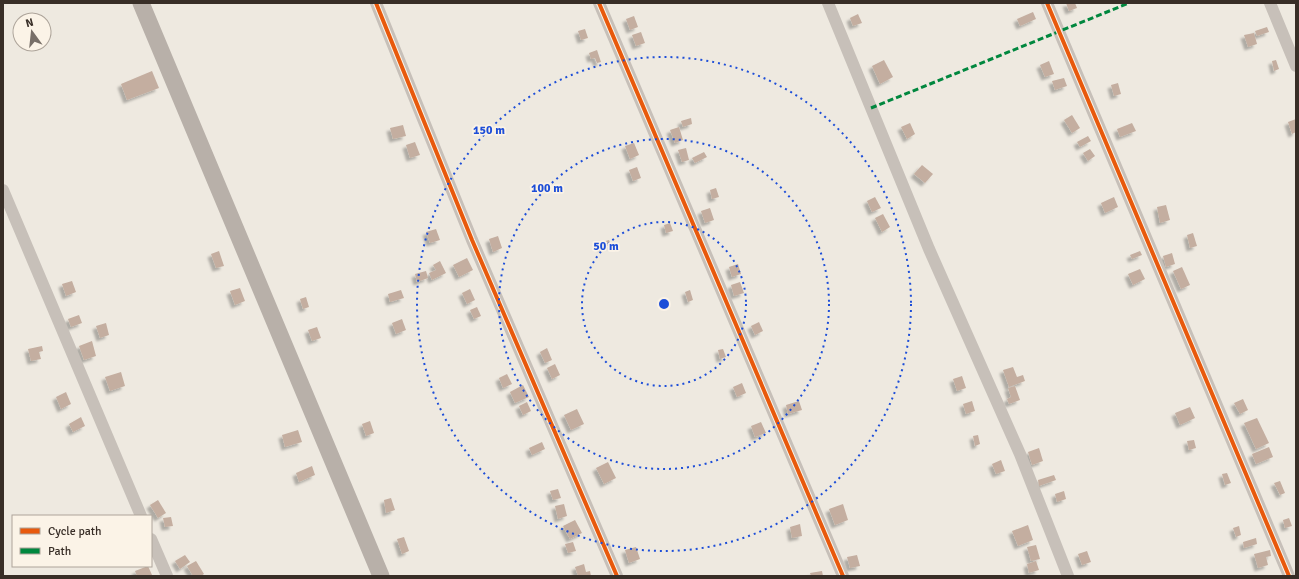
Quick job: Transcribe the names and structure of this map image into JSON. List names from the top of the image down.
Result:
{
  "legend": ["Cycle path", "Path"],
  "north": "top",
  "rings": ["150 m", "100 m", "50 m"]
}
